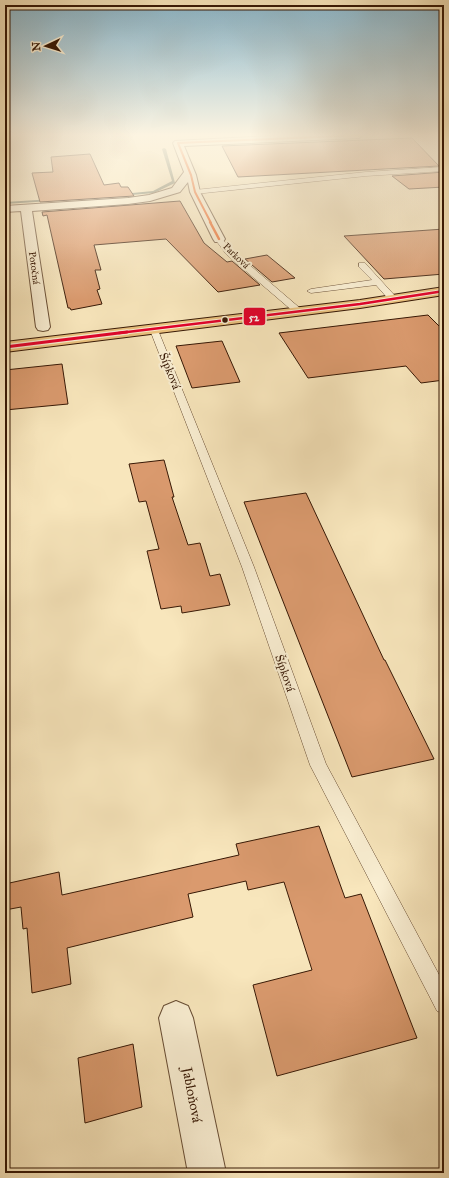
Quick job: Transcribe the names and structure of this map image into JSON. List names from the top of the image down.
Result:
{
  "streets": {
    "street": ["Parková", "Potočná", "Jabloňová"],
    "lane": ["Šípková"]
  },
  "lines": ["transit line 52"],
  "north": "left"
}
